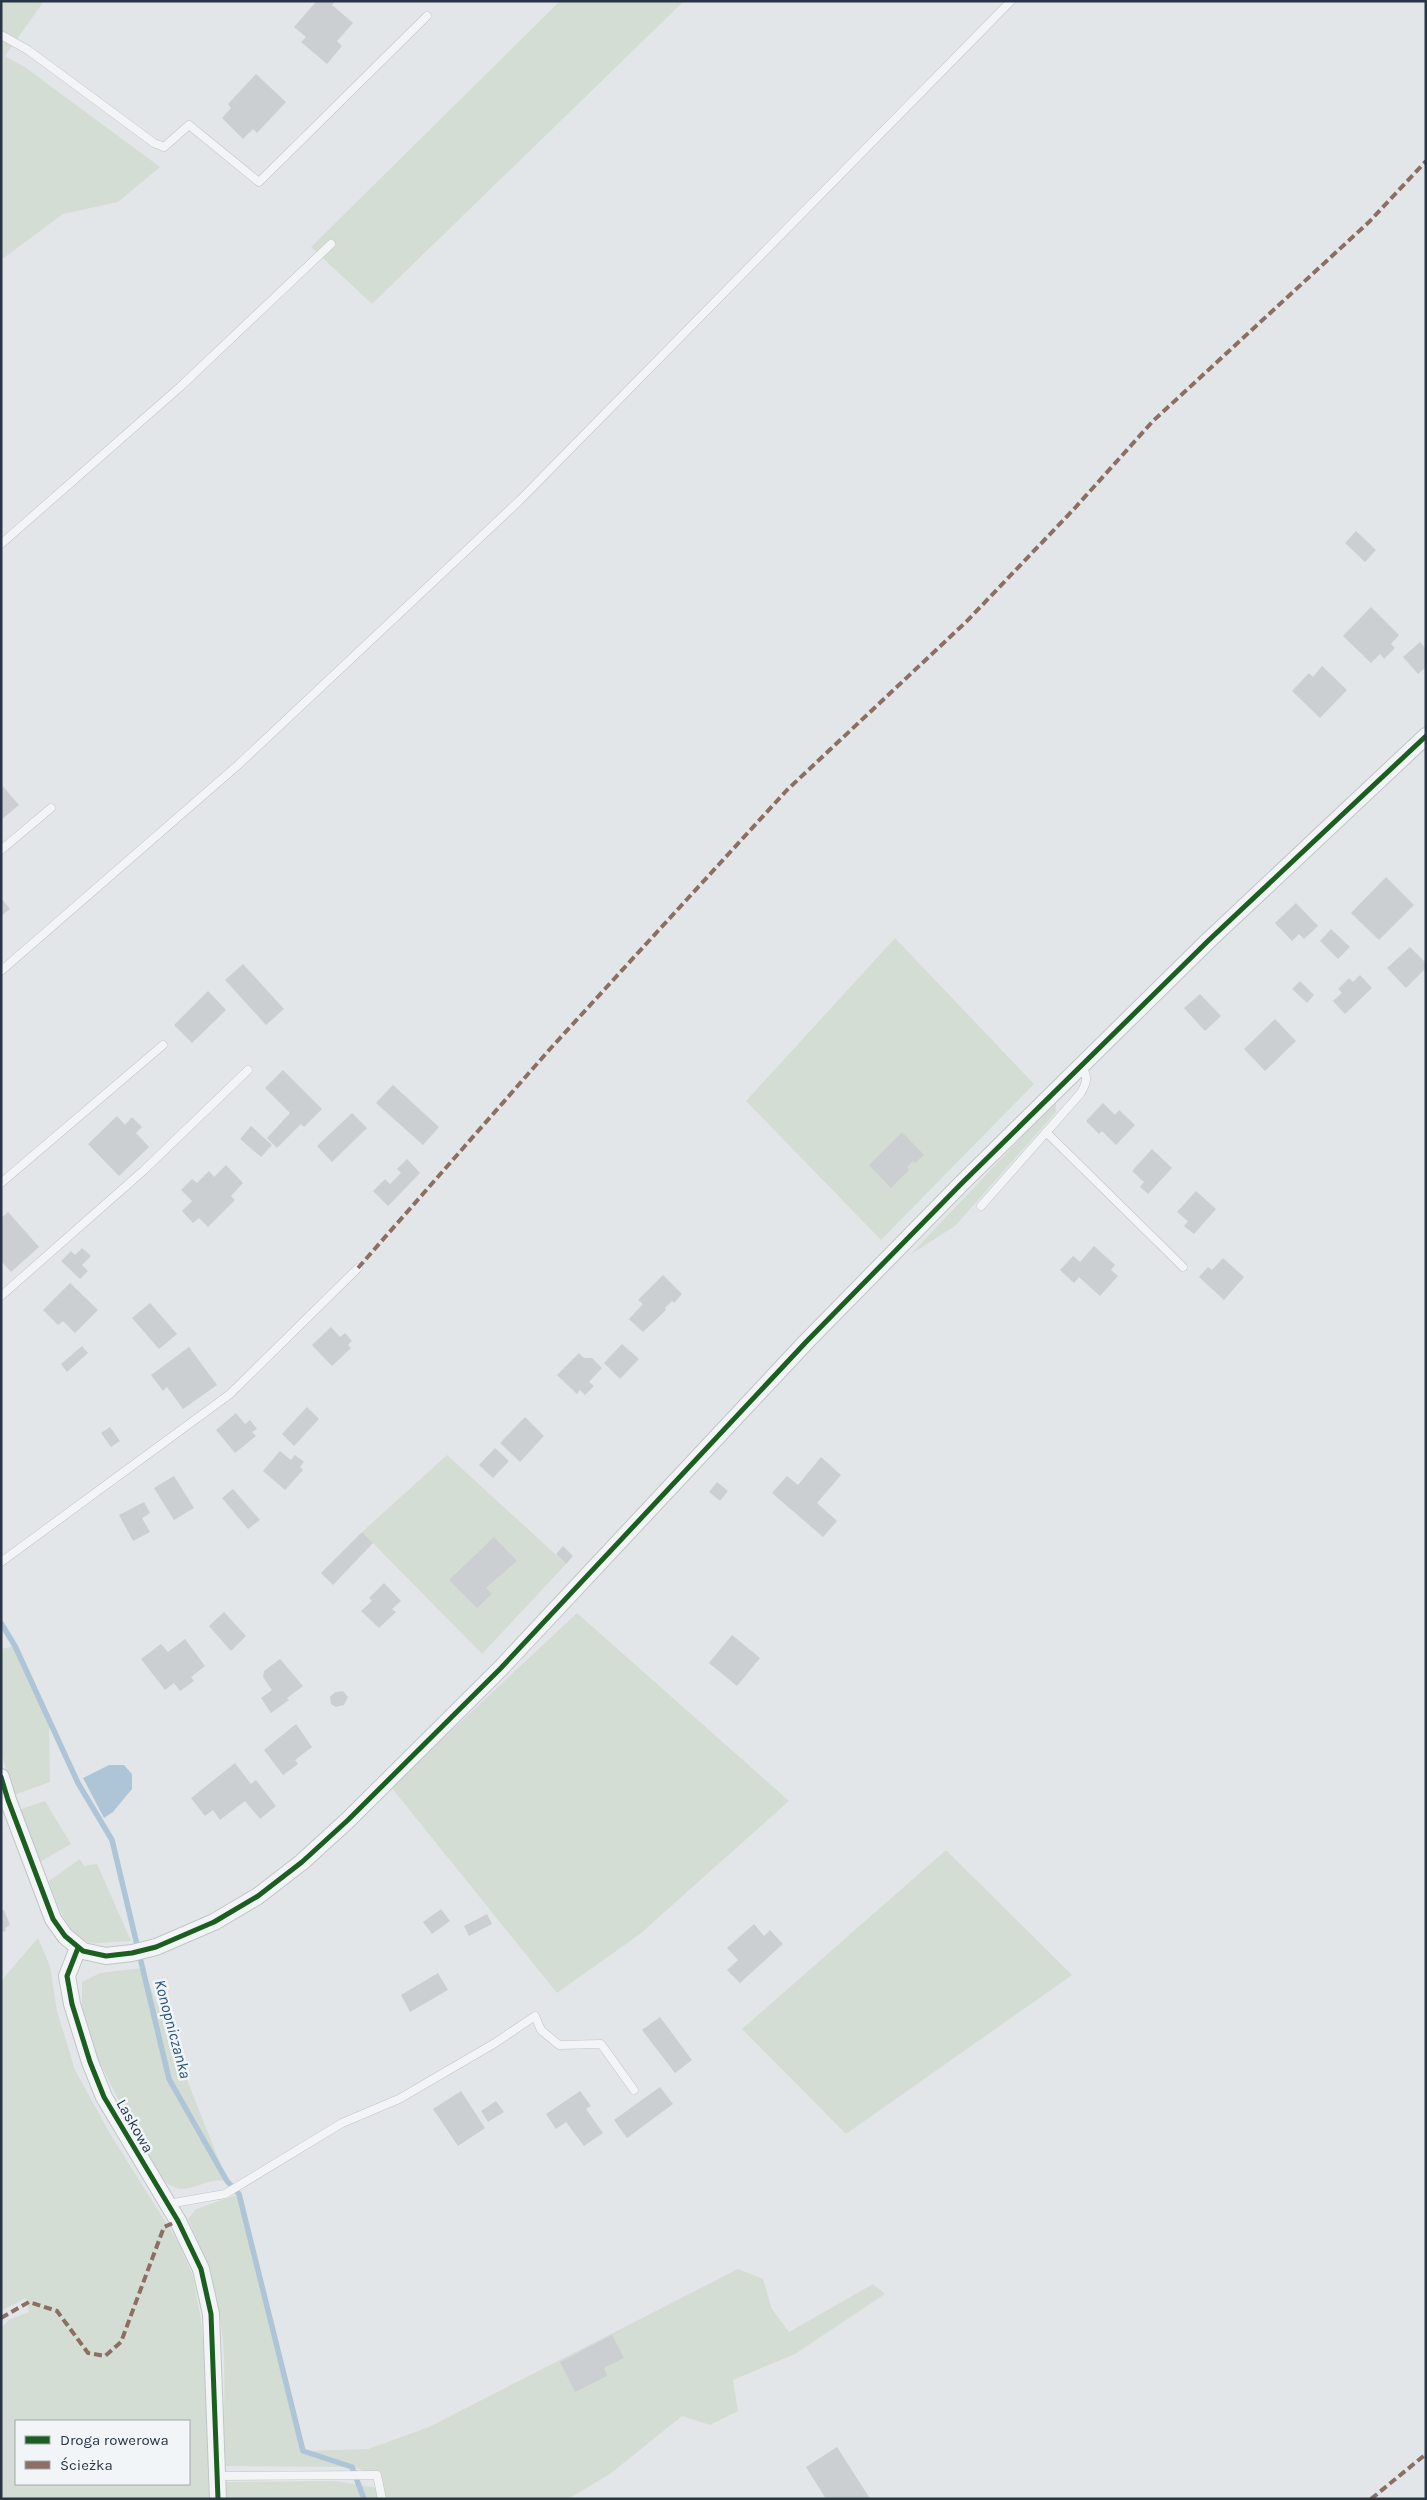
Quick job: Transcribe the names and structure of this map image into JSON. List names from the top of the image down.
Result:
{
  "streets": {
    "street": ["Laskowa"]
  },
  "water": ["Konopniczanka"],
  "legend": ["Droga rowerowa", "Ścieżka"]
}
